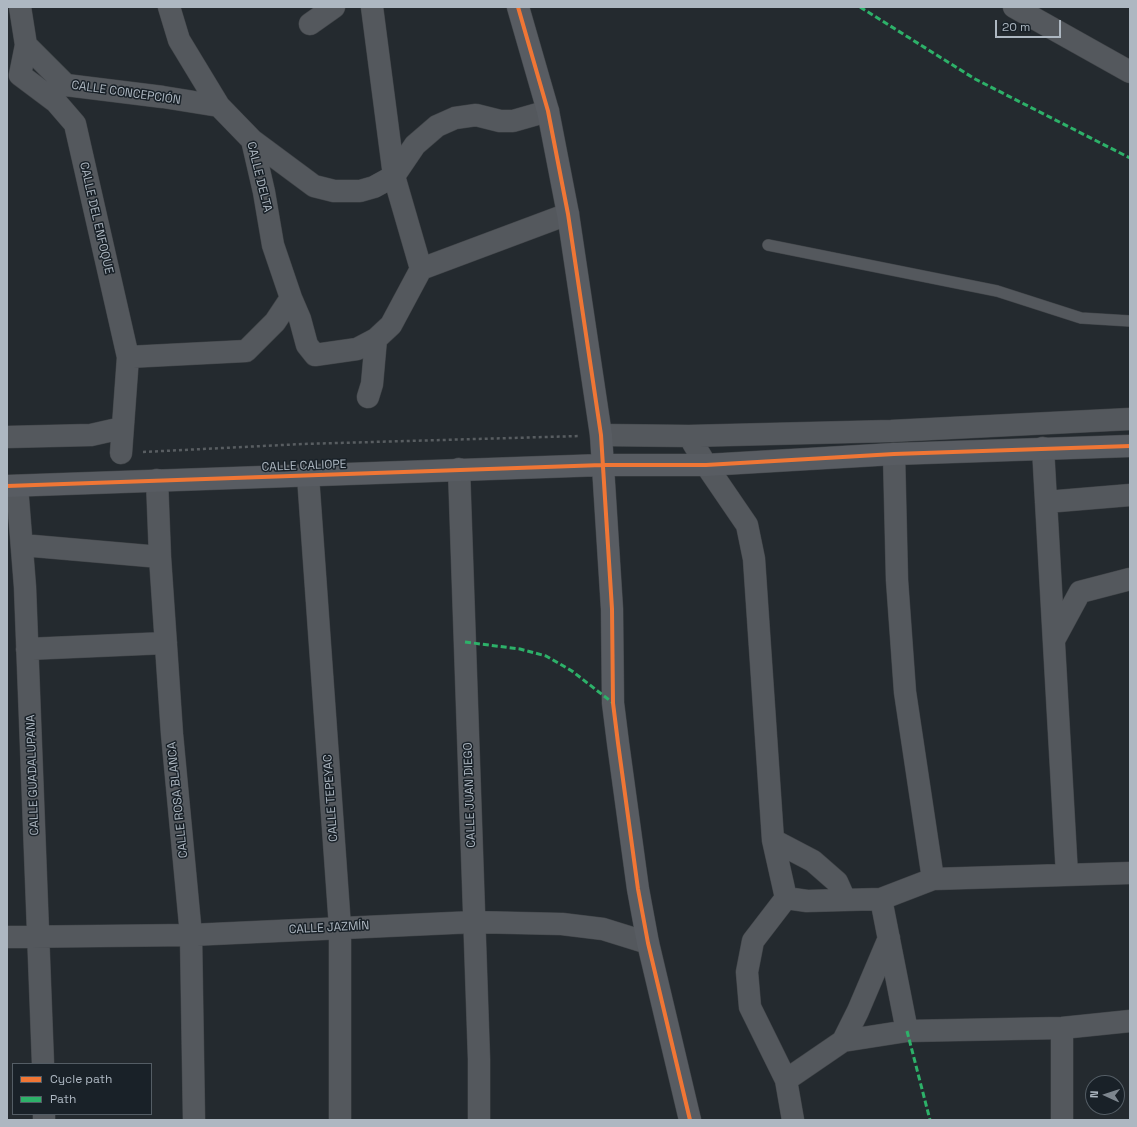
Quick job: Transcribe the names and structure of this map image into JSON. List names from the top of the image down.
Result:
{
  "streets": {
    "street": [
      "CALLE CONCEPCIÓN",
      "CALLE DELTA",
      "CALLE DEL ENFOQUE",
      "CALLE CALIOPE",
      "CALLE GUADALUPANA",
      "CALLE JUAN DIEGO",
      "CALLE TEPEYAC",
      "CALLE ROSA BLANCA",
      "CALLE JAZMÍN"
    ]
  },
  "crossings": [
    ["CALLE CONCEPCIÓN", "CALLE DELTA"],
    ["CALLE CONCEPCIÓN", "CALLE DEL ENFOQUE"],
    ["CALLE CALIOPE", "CALLE GUADALUPANA"],
    ["CALLE CALIOPE", "CALLE JUAN DIEGO"],
    ["CALLE CALIOPE", "CALLE TEPEYAC"],
    ["CALLE CALIOPE", "CALLE ROSA BLANCA"],
    ["CALLE GUADALUPANA", "CALLE JAZMÍN"],
    ["CALLE JUAN DIEGO", "CALLE JAZMÍN"],
    ["CALLE TEPEYAC", "CALLE JAZMÍN"],
    ["CALLE ROSA BLANCA", "CALLE JAZMÍN"]
  ],
  "legend": ["Cycle path", "Path"],
  "scale_bar": "20 m",
  "north": "left"
}
